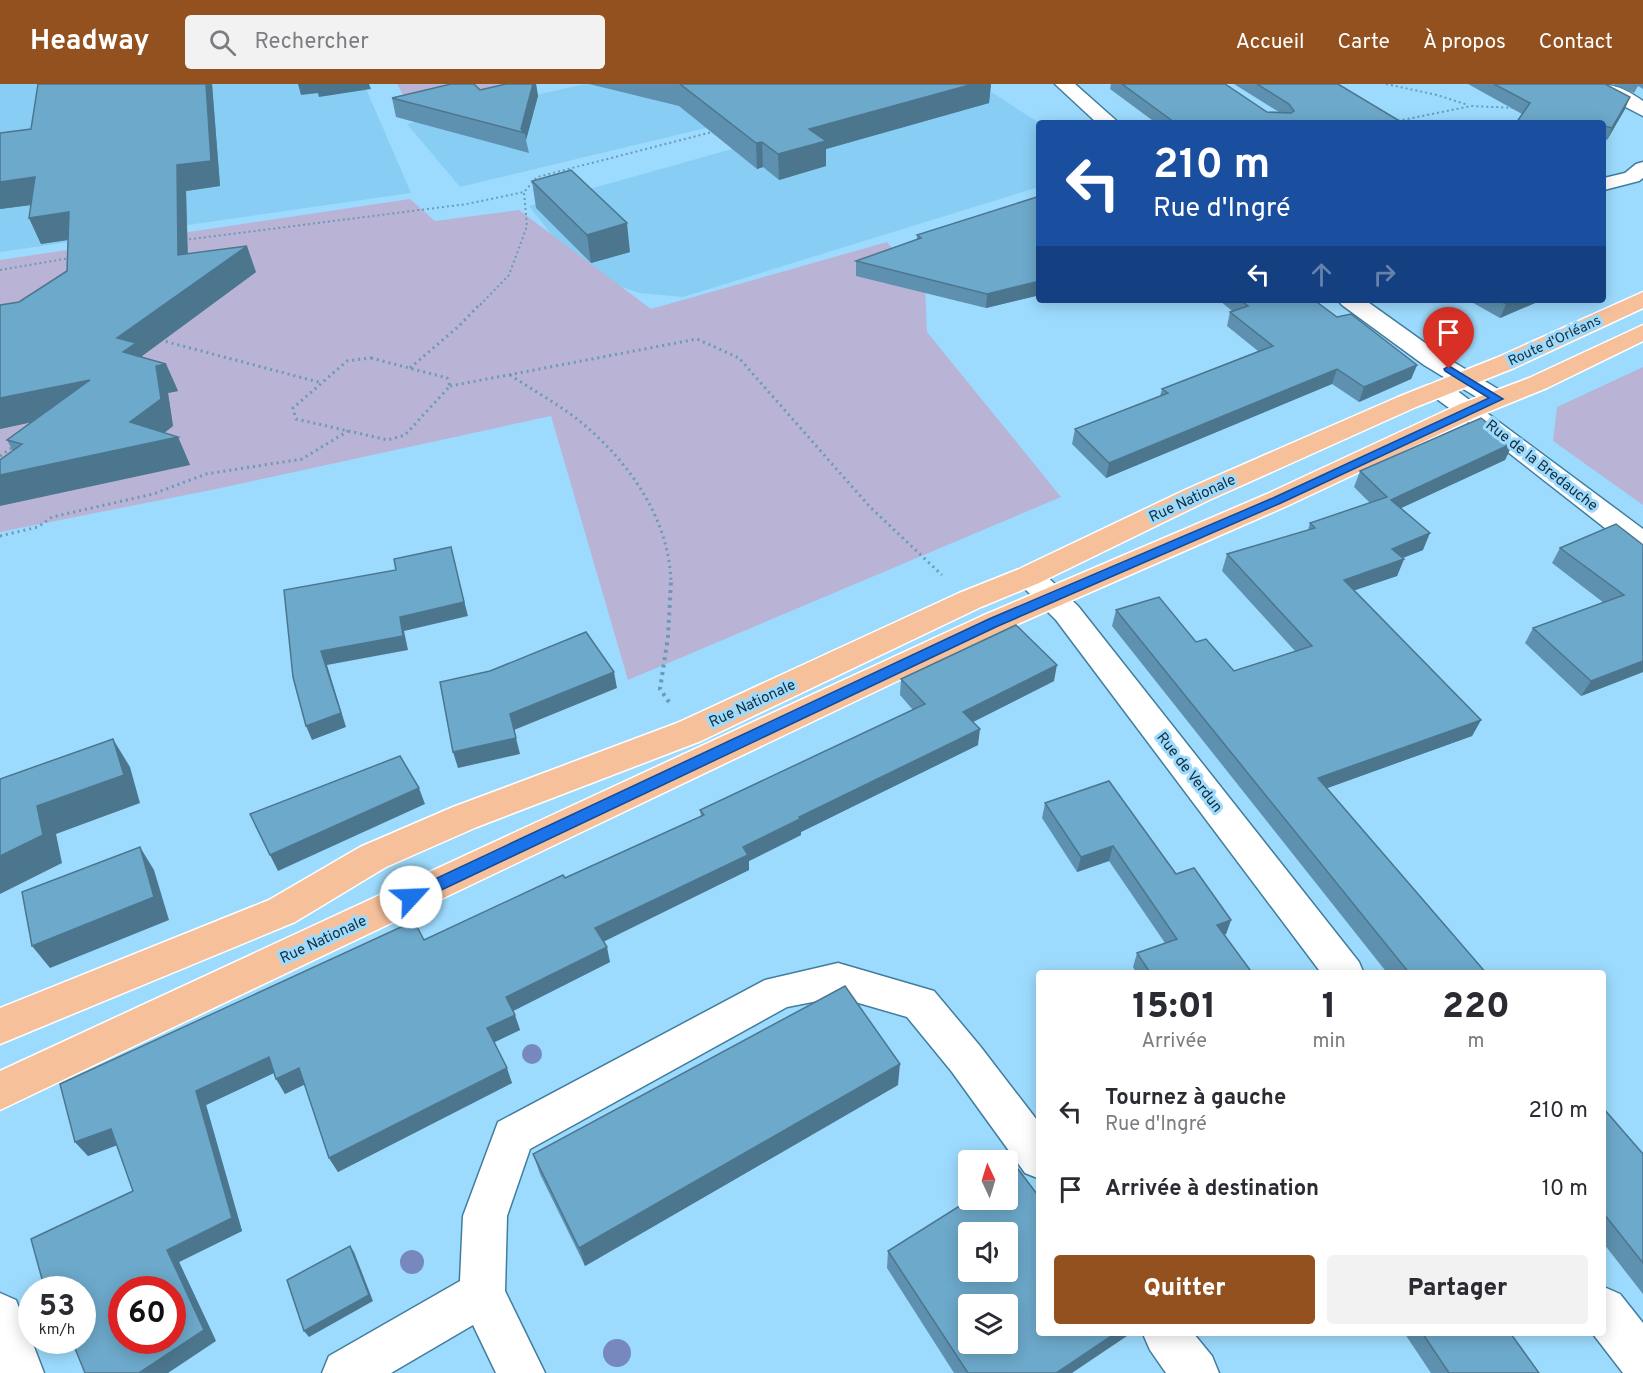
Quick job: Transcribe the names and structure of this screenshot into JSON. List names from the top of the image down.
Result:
{
  "streets": {
    "main road": ["Route d'Orléans", "Rue Nationale"],
    "street": ["Rue de la Bredauche", "Rue de Verdun"]
  },
  "crossings": [
    ["Route d'Orléans", "Rue de la Bredauche"],
    ["Route d'Orléans", "Rue Nationale"],
    ["Rue de la Bredauche", "Rue Nationale"],
    ["Rue Nationale", "Rue de Verdun"]
  ],
  "north": "top",
  "page": {
    "header": "Headway",
    "search": "Rechercher",
    "nav": [
      "Accueil",
      "Carte",
      "À propos",
      "Contact"
    ],
    "turn": ["210 m", "Rue d'Ingré"],
    "eta": [
      "15:01",
      "Arrivée",
      "1",
      "min",
      "220",
      "m"
    ],
    "list": [
      {
        "name": "Tournez à gauche",
        "note": "Rue d'Ingré",
        "value": "210 m"
      },
      {
        "name": "Arrivée à destination",
        "value": "10 m"
      }
    ],
    "buttons": ["Quitter", "Partager"],
    "speed": "53 km/h",
    "limit": "60"
  }
}
